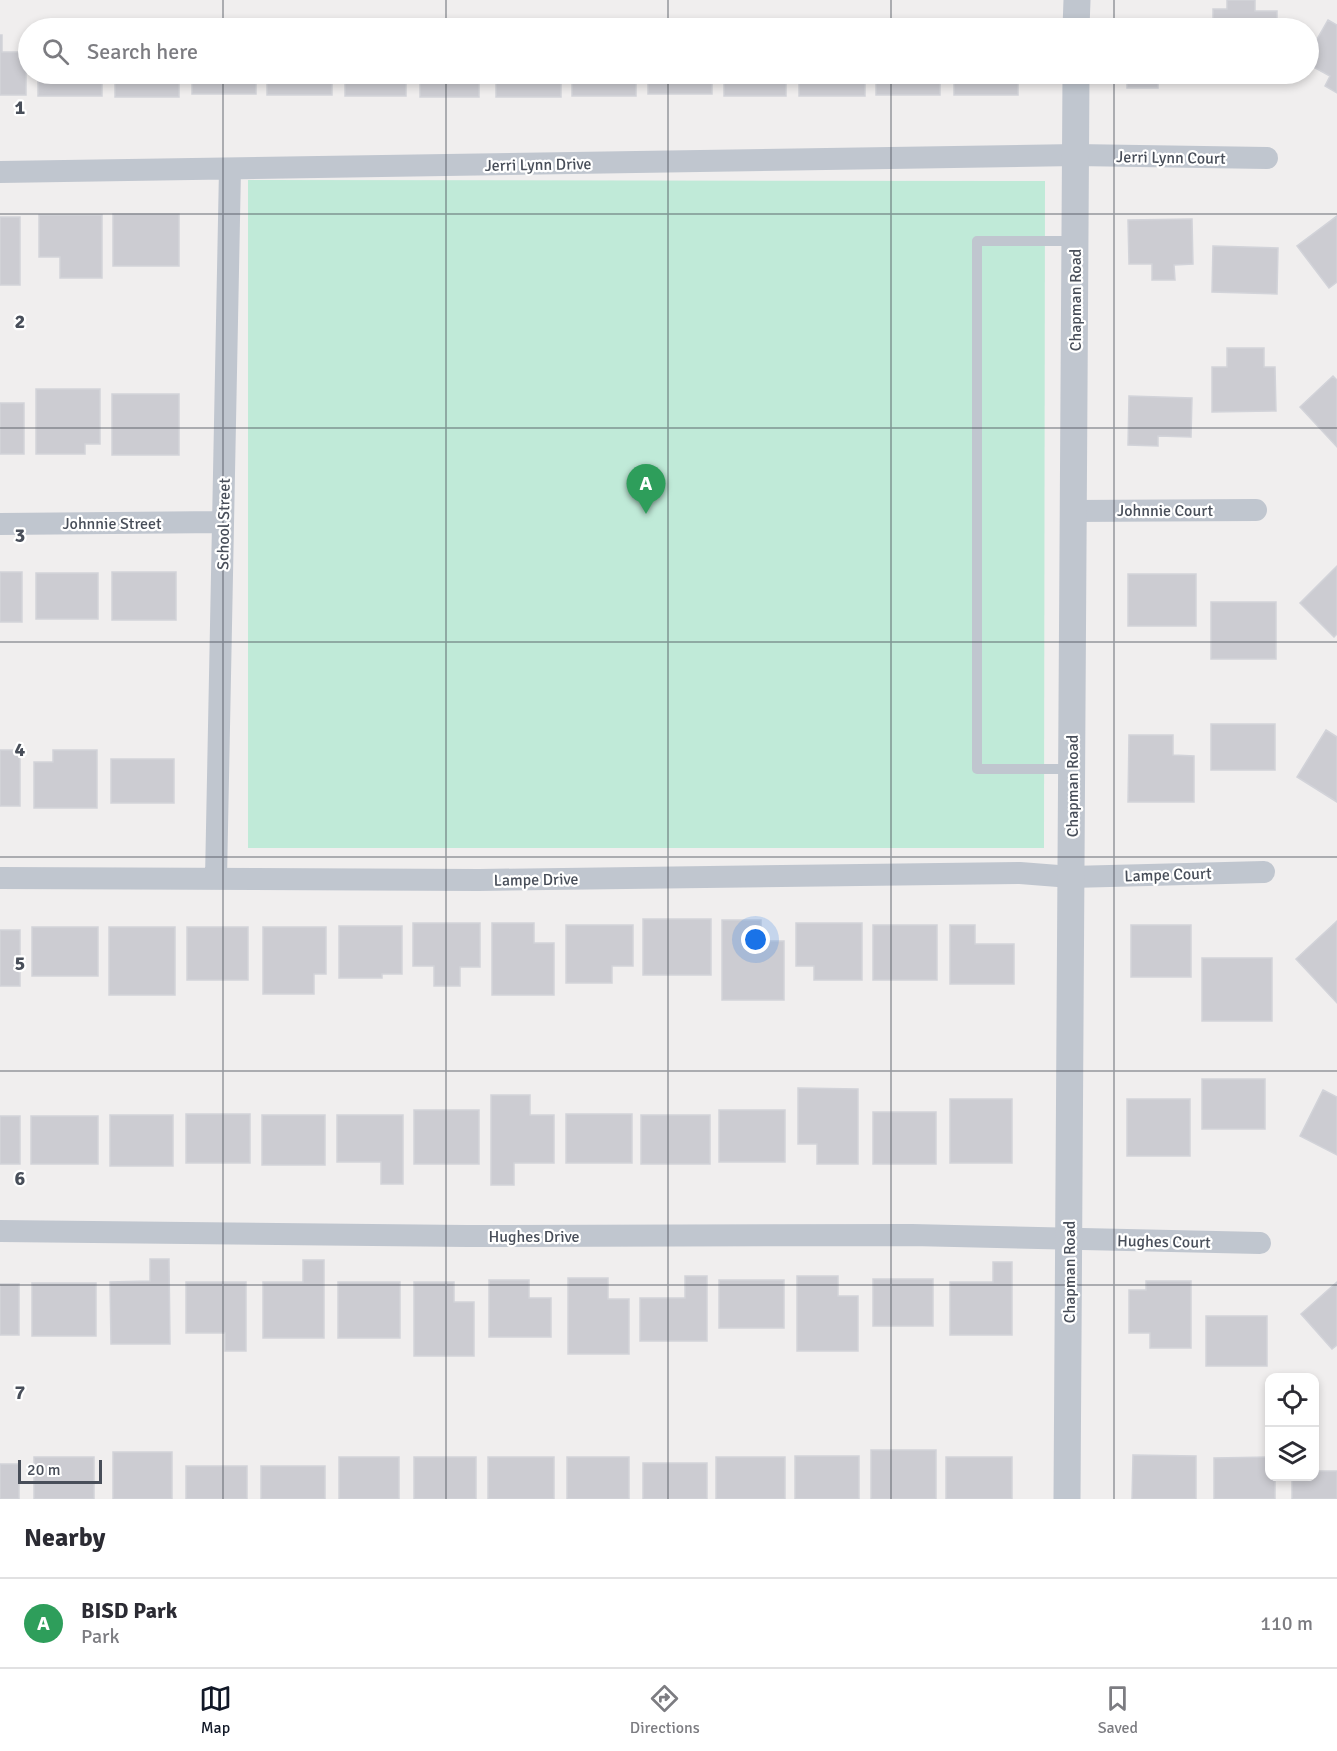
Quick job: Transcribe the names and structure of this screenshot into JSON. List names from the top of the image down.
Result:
{
  "streets": {
    "street": [
      "Jerri Lynn Court",
      "Jerri Lynn Drive",
      "Chapman Road",
      "Johnnie Court",
      "Johnnie Street",
      "School Street",
      "Lampe Court",
      "Lampe Drive",
      "Hughes Drive",
      "Hughes Court"
    ]
  },
  "crossings": [
    ["Jerri Lynn Court", "Jerri Lynn Drive"],
    ["Jerri Lynn Court", "Chapman Road"],
    ["Jerri Lynn Drive", "Chapman Road"],
    ["Jerri Lynn Drive", "School Street"],
    ["Chapman Road", "Johnnie Court"],
    ["Chapman Road", "Lampe Court"],
    ["Chapman Road", "Lampe Drive"],
    ["Chapman Road", "Hughes Drive"],
    ["Chapman Road", "Hughes Court"],
    ["Johnnie Street", "School Street"],
    ["School Street", "Lampe Drive"],
    ["Lampe Court", "Lampe Drive"],
    ["Hughes Drive", "Hughes Court"]
  ],
  "scale_bar": "20 m",
  "page": {
    "search": "Search here",
    "pins": "A",
    "scale": "20 m",
    "heading": "Nearby",
    "list": [
      {
        "mark": "A",
        "name": "BISD Park",
        "note": "Park",
        "value": "110 m"
      }
    ],
    "nav": ["Map", "Directions", "Saved"]
  },
  "grid": {
    "rows": [
      "1",
      "2",
      "3",
      "4",
      "5",
      "6",
      "7"
    ]
  }
}
